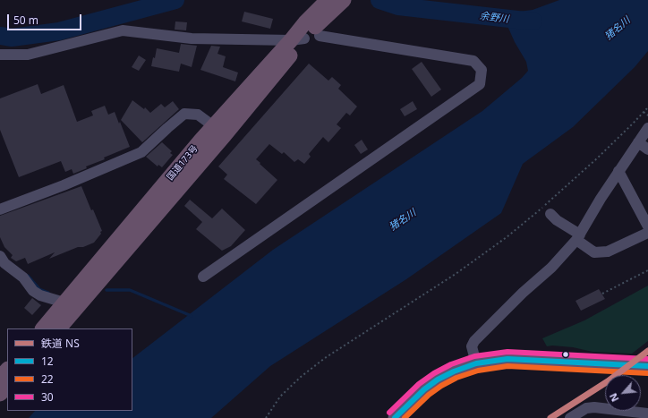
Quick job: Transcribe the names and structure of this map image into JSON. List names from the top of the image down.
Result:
{
  "streets": {
    "highway": ["国道173号"]
  },
  "water": ["余野川", "猪名川"],
  "lines": [
    "rail line NS",
    "transit line 30",
    "transit line 12",
    "transit line 22"
  ],
  "legend": [
    "鉄道 NS",
    "12",
    "22",
    "30"
  ],
  "scale_bar": "50 m",
  "north": "bottom left"
}
